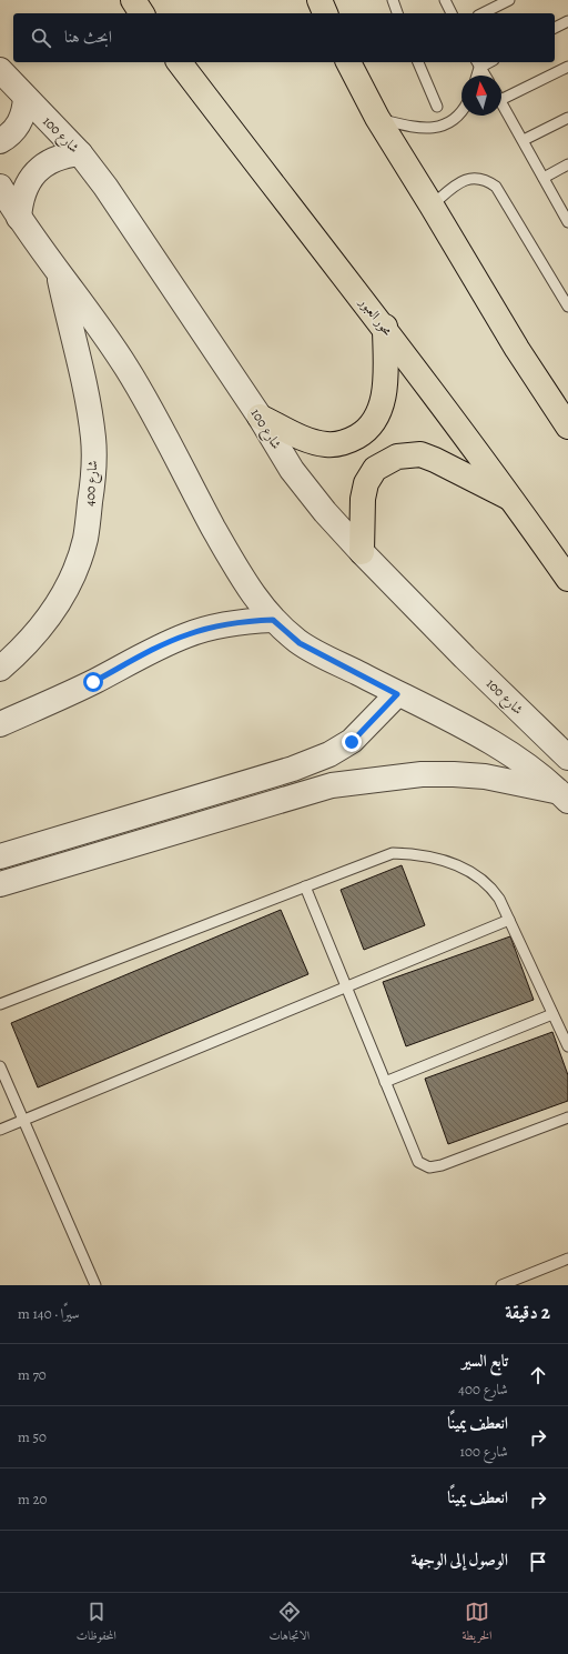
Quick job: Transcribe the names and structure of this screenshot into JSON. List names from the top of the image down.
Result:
{
  "streets": {
    "highway": ["محور العبور"],
    "street": ["شارع 100", "شارع 400"]
  },
  "north": "top",
  "page": {
    "search": "ابحث هنا",
    "heading": ["2 دقيقة", "سيرًا · 140 m"],
    "list": [
      ["تابع السير", "شارع 400", "70 m"],
      ["انعطف يمينًا", "شارع 100", "50 m"],
      ["انعطف يمينًا", "20 m"],
      "الوصول إلى الوجهة"
    ],
    "nav": ["الخريطة", "الاتجاهات", "المحفوظات"]
  }
}
